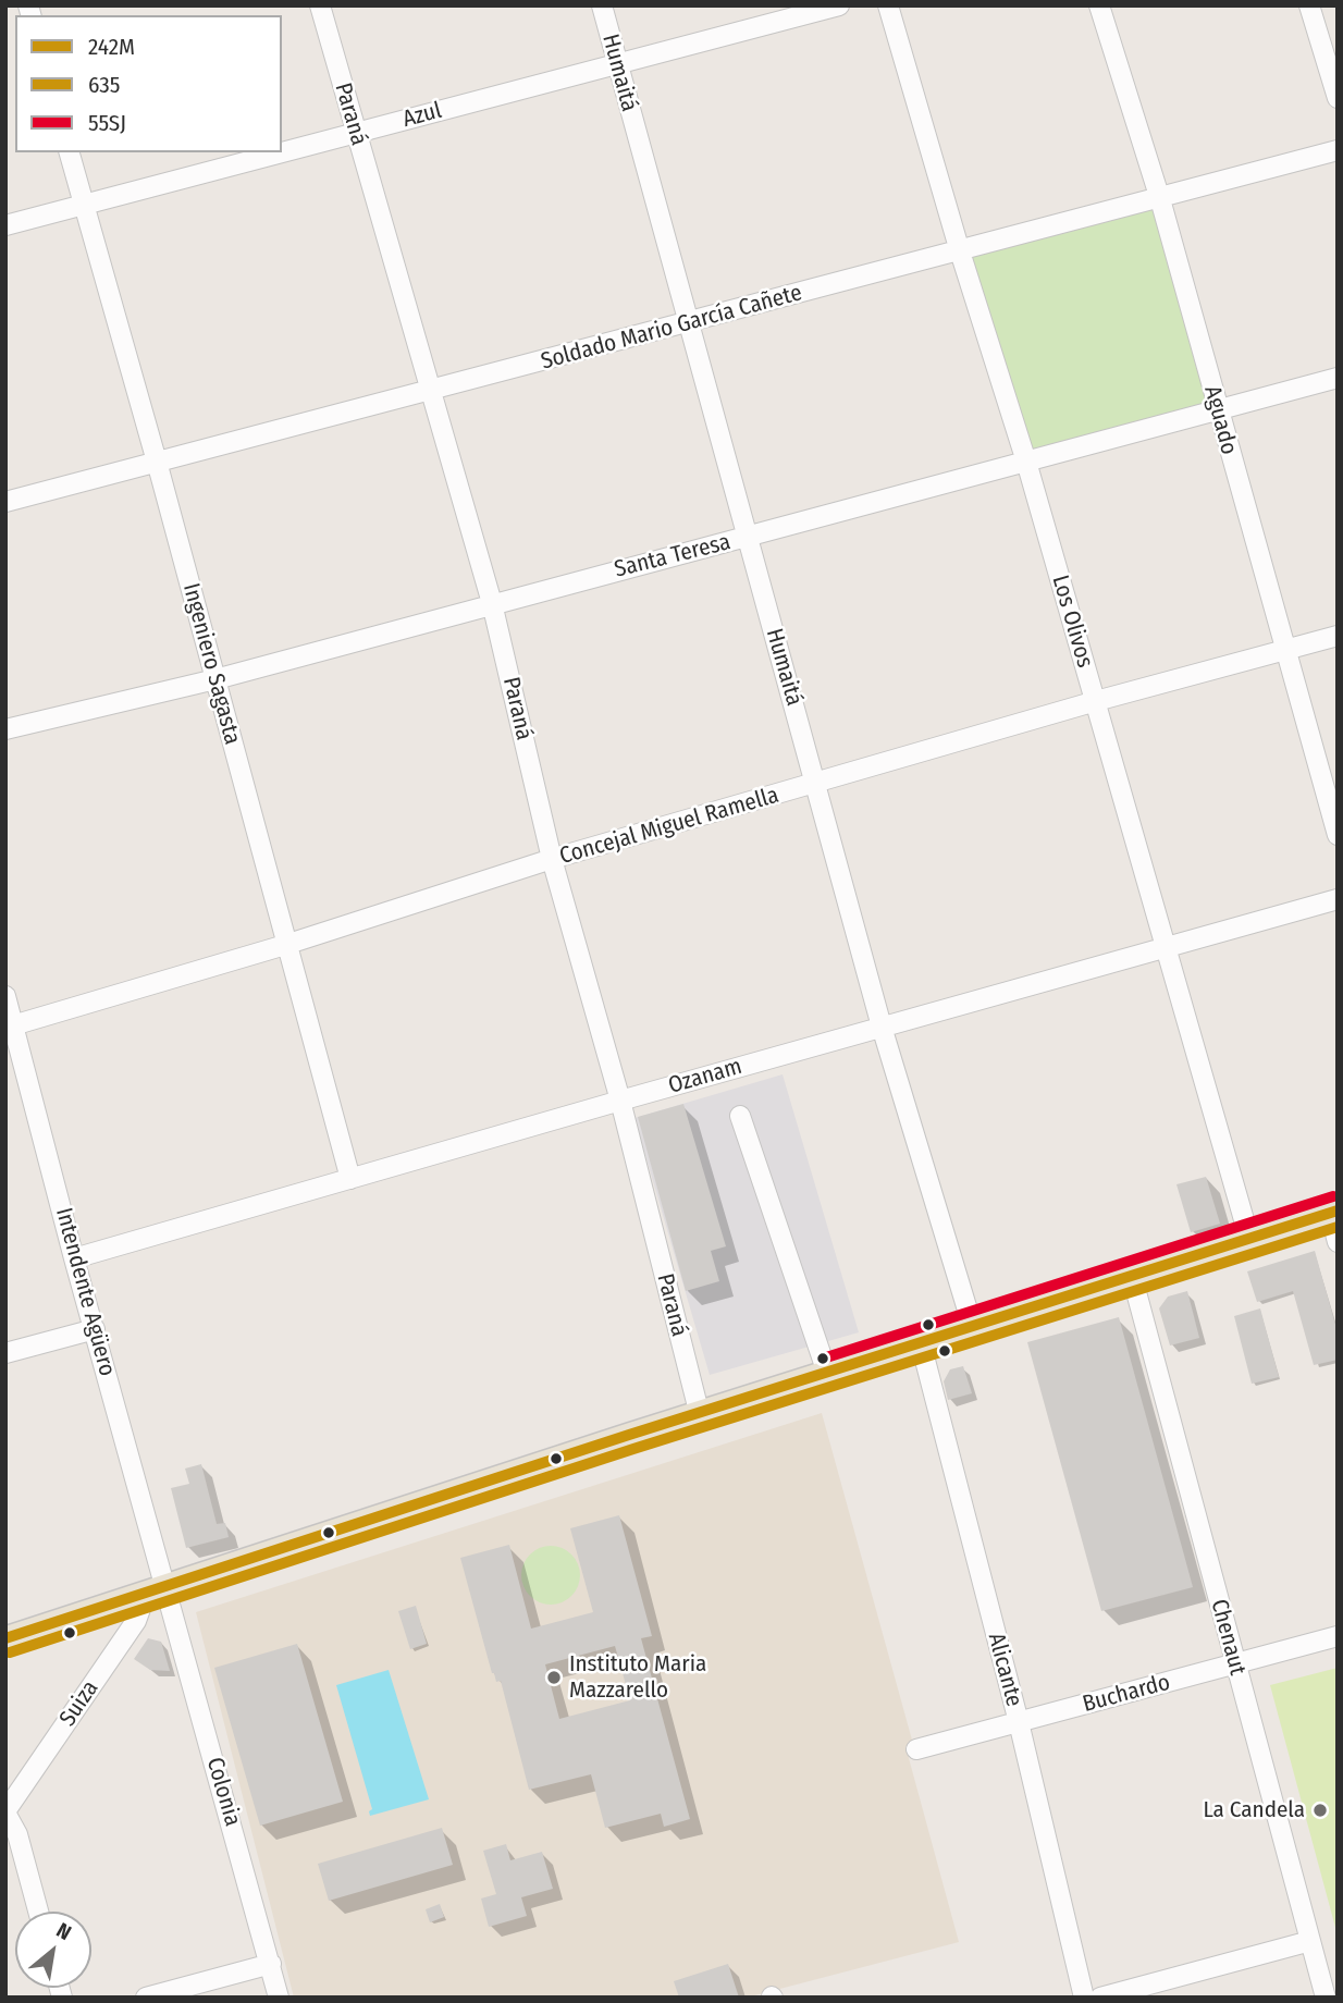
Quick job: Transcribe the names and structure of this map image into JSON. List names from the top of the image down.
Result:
{
  "streets": {
    "street": [
      "Humaitá",
      "Paraná",
      "Azul",
      "Soldado Mario García Cañete",
      "Aguado",
      "Santa Teresa",
      "Los Olivos",
      "Ingeniero Sagasta",
      "Concejal Miguel Ramella",
      "Ozanam",
      "Intendente Agüero",
      "Chenaut",
      "Alicante",
      "Buchardo",
      "Suiza",
      "Colonia"
    ]
  },
  "crossings": [
    ["Humaitá", "Azul"],
    ["Humaitá", "Soldado Mario García Cañete"],
    ["Humaitá", "Santa Teresa"],
    ["Humaitá", "Concejal Miguel Ramella"],
    ["Humaitá", "Ozanam"],
    ["Paraná", "Azul"],
    ["Paraná", "Soldado Mario García Cañete"],
    ["Paraná", "Santa Teresa"],
    ["Paraná", "Concejal Miguel Ramella"],
    ["Paraná", "Ozanam"],
    ["Azul", "Ingeniero Sagasta"],
    ["Soldado Mario García Cañete", "Aguado"],
    ["Soldado Mario García Cañete", "Los Olivos"],
    ["Soldado Mario García Cañete", "Ingeniero Sagasta"],
    ["Aguado", "Santa Teresa"],
    ["Aguado", "Concejal Miguel Ramella"],
    ["Santa Teresa", "Los Olivos"],
    ["Santa Teresa", "Ingeniero Sagasta"],
    ["Los Olivos", "Concejal Miguel Ramella"],
    ["Los Olivos", "Ozanam"],
    ["Ingeniero Sagasta", "Concejal Miguel Ramella"],
    ["Ingeniero Sagasta", "Ozanam"],
    ["Concejal Miguel Ramella", "Intendente Agüero"],
    ["Ozanam", "Intendente Agüero"],
    ["Intendente Agüero", "Suiza"],
    ["Intendente Agüero", "Colonia"],
    ["Chenaut", "Buchardo"],
    ["Alicante", "Buchardo"],
    ["Suiza", "Colonia"]
  ],
  "places": ["Instituto Maria Mazzarello", "La Candela"],
  "lines": ["transit line 55SJ", "transit line 242M", "transit line 635"],
  "legend": ["242M", "635", "55SJ"],
  "north": "top right"
}
